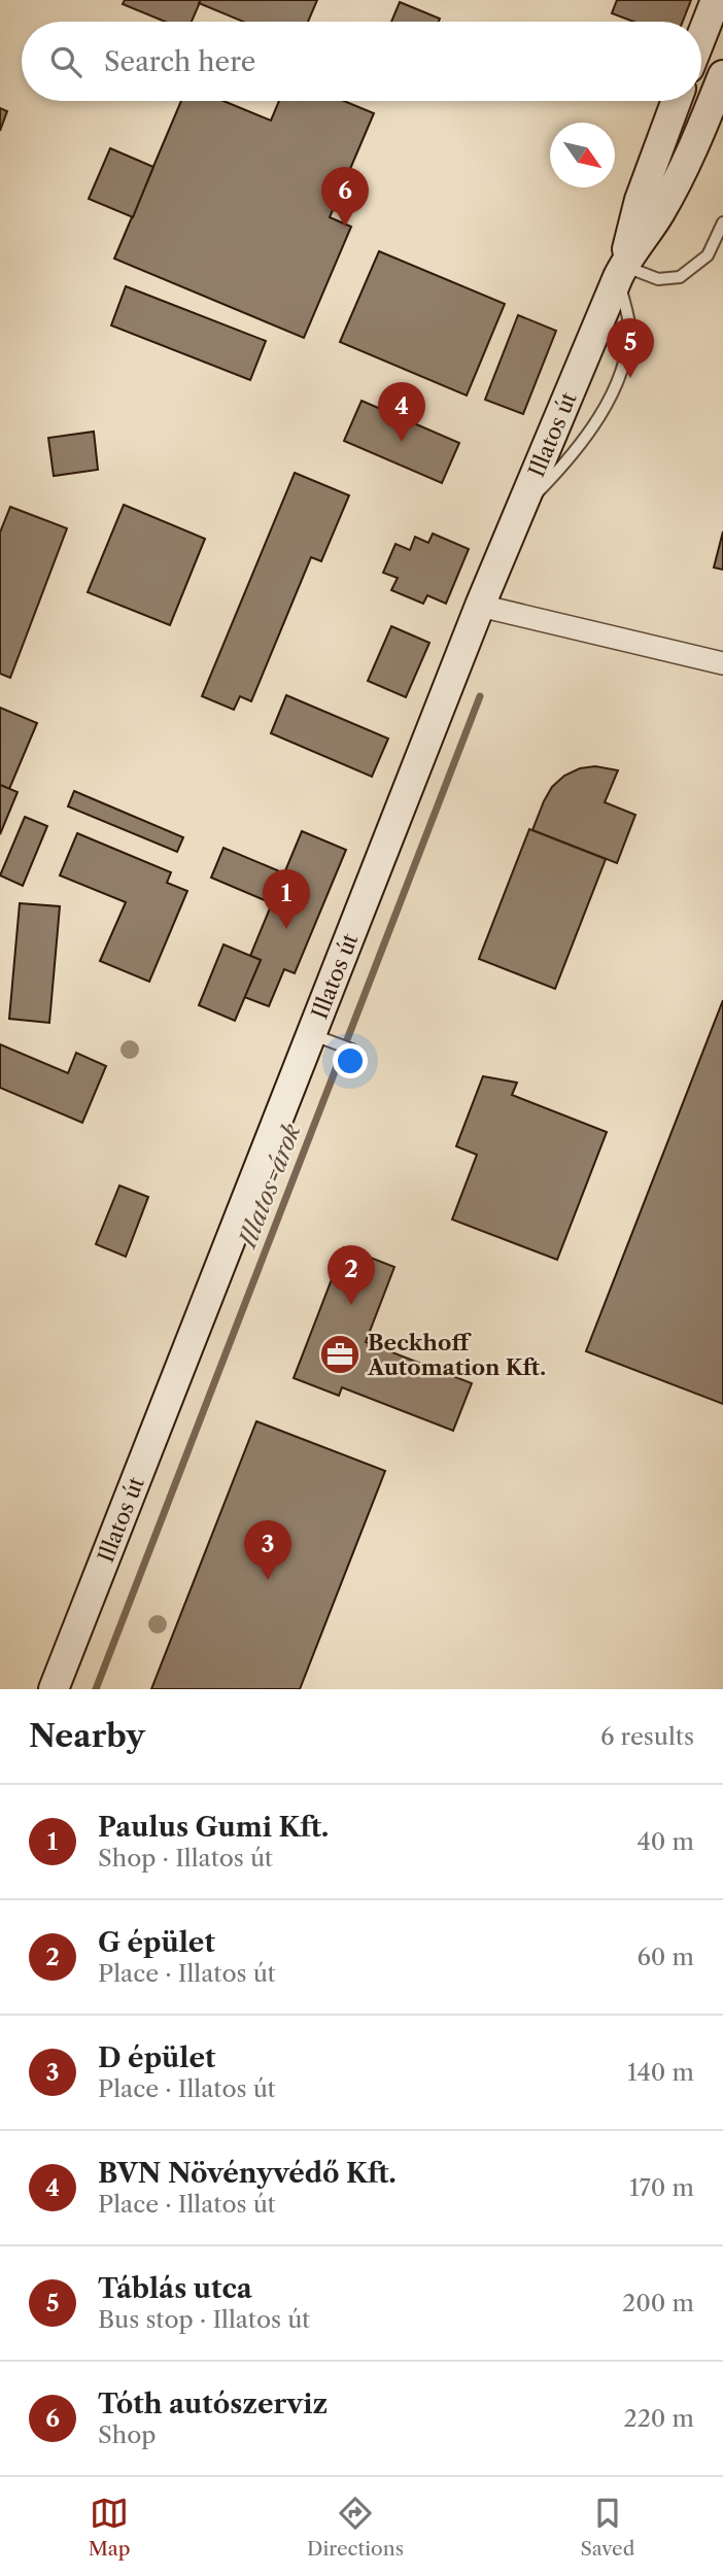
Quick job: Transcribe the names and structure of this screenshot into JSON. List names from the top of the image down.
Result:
{
  "streets": {
    "street": ["Illatos út"]
  },
  "water": ["Illatos-árok"],
  "places": {
    "office": ["Beckhoff Automation Kft."]
  },
  "north": "bottom right",
  "page": {
    "search": "Search here",
    "pins": [
      "6",
      "5",
      "4",
      "1",
      "2",
      "3"
    ],
    "heading": ["Nearby", "6 results"],
    "list": [
      {
        "mark": "1",
        "name": "Paulus Gumi Kft.",
        "note": "Shop · Illatos út",
        "value": "40 m"
      },
      {
        "mark": "2",
        "name": "G épület",
        "note": "Place · Illatos út",
        "value": "60 m"
      },
      {
        "mark": "3",
        "name": "D épület",
        "note": "Place · Illatos út",
        "value": "140 m"
      },
      {
        "mark": "4",
        "name": "BVN Növényvédő Kft.",
        "note": "Place · Illatos út",
        "value": "170 m"
      },
      {
        "mark": "5",
        "name": "Táblás utca",
        "note": "Bus stop · Illatos út",
        "value": "200 m"
      },
      {
        "mark": "6",
        "name": "Tóth autószerviz",
        "note": "Shop",
        "value": "220 m"
      }
    ],
    "nav": ["Map", "Directions", "Saved"]
  }
}
